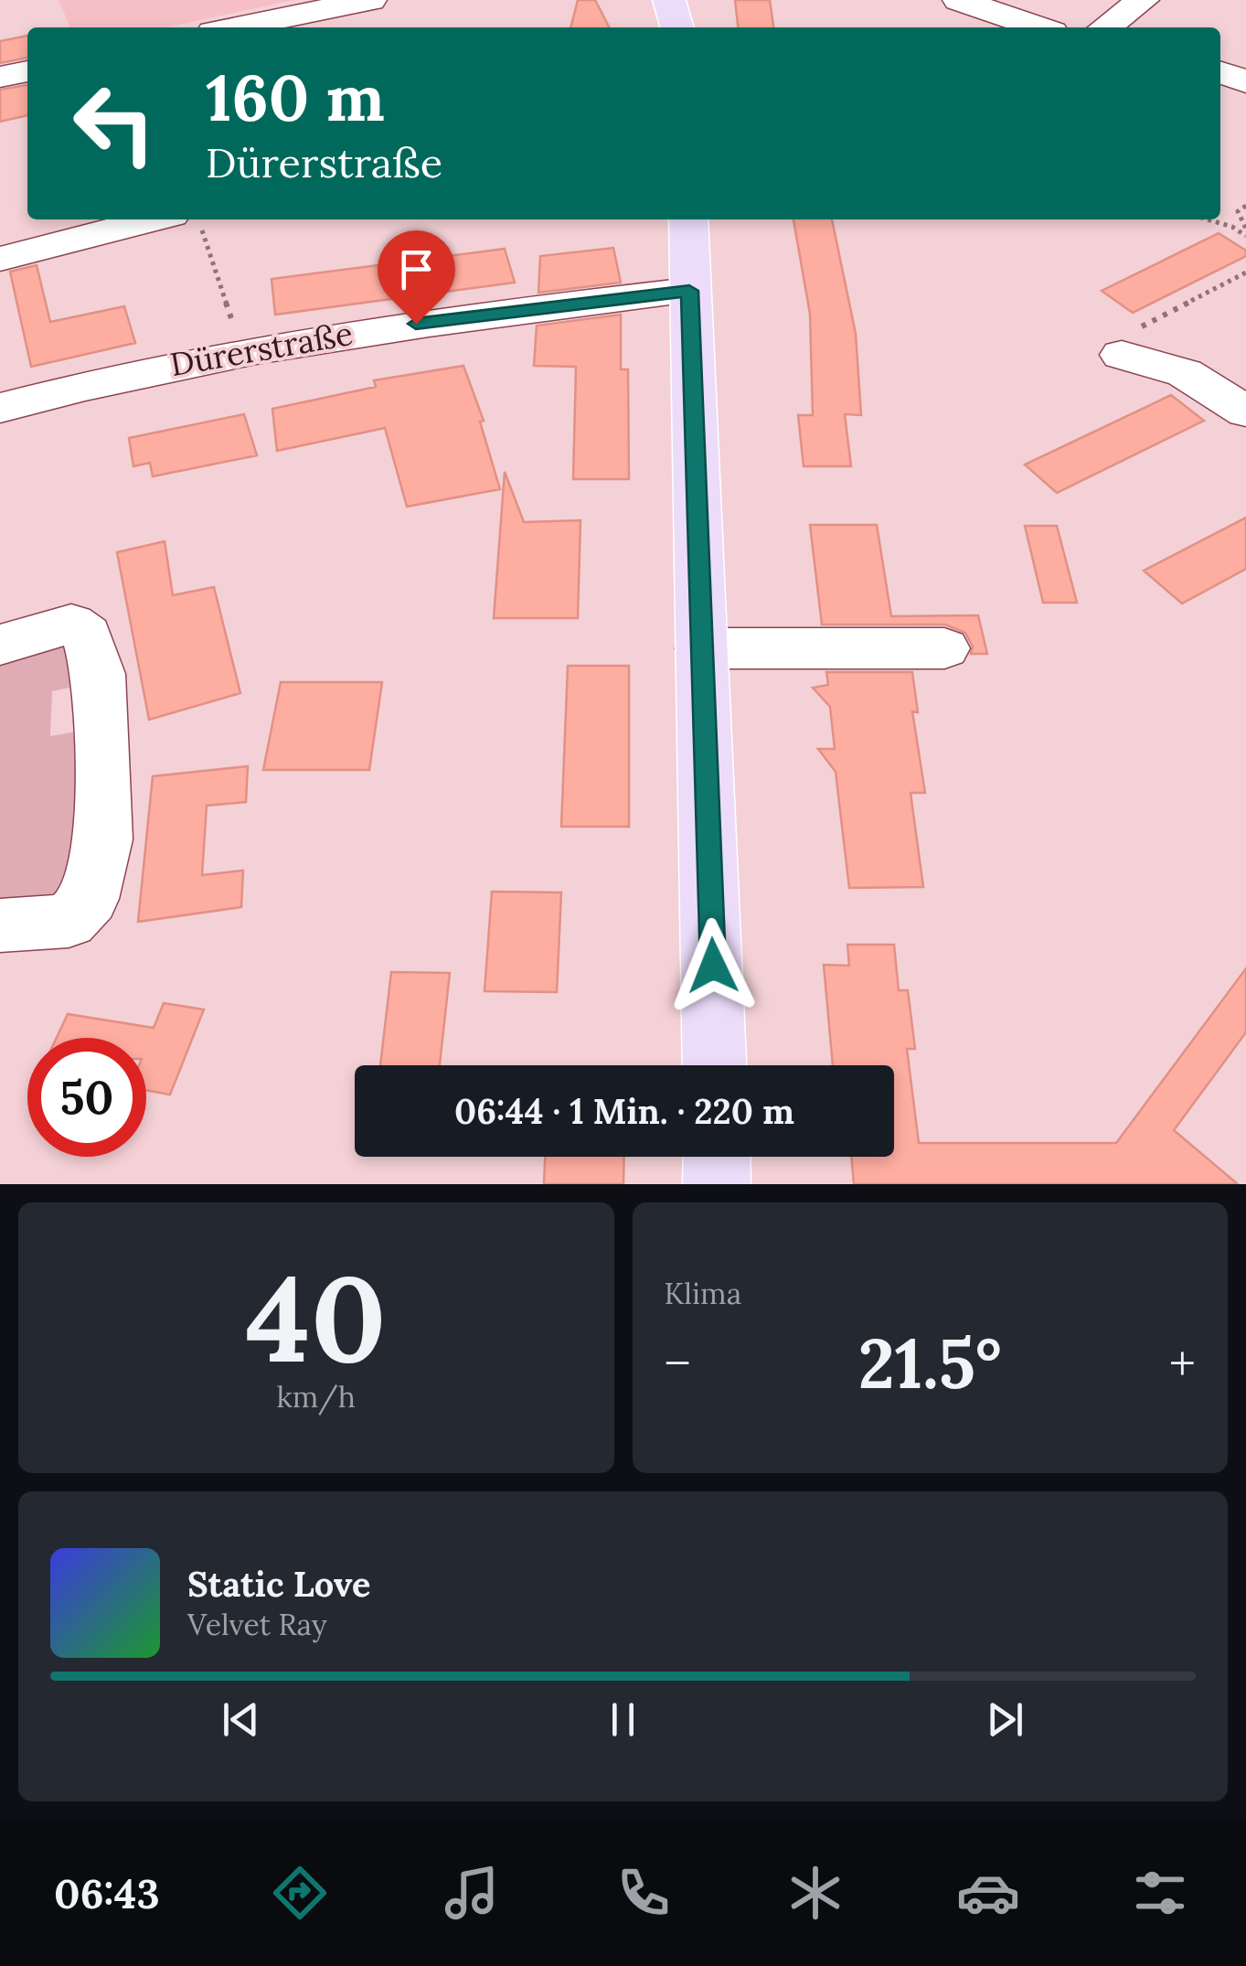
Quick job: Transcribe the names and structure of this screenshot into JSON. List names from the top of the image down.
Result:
{
  "streets": {
    "street": ["Dürerstraße"]
  },
  "page": {
    "turn": ["160 m", "Dürerstraße"],
    "limit": "50",
    "trip": "06:44 · 1 Min. · 220 m",
    "tile": [
      ["40", "km/h"],
      "Klima"
    ],
    "heat": ["−", "21.5°", "+"],
    "song": ["Static Love", "Velvet Ray"],
    "tabs": "06:43"
  }
}
